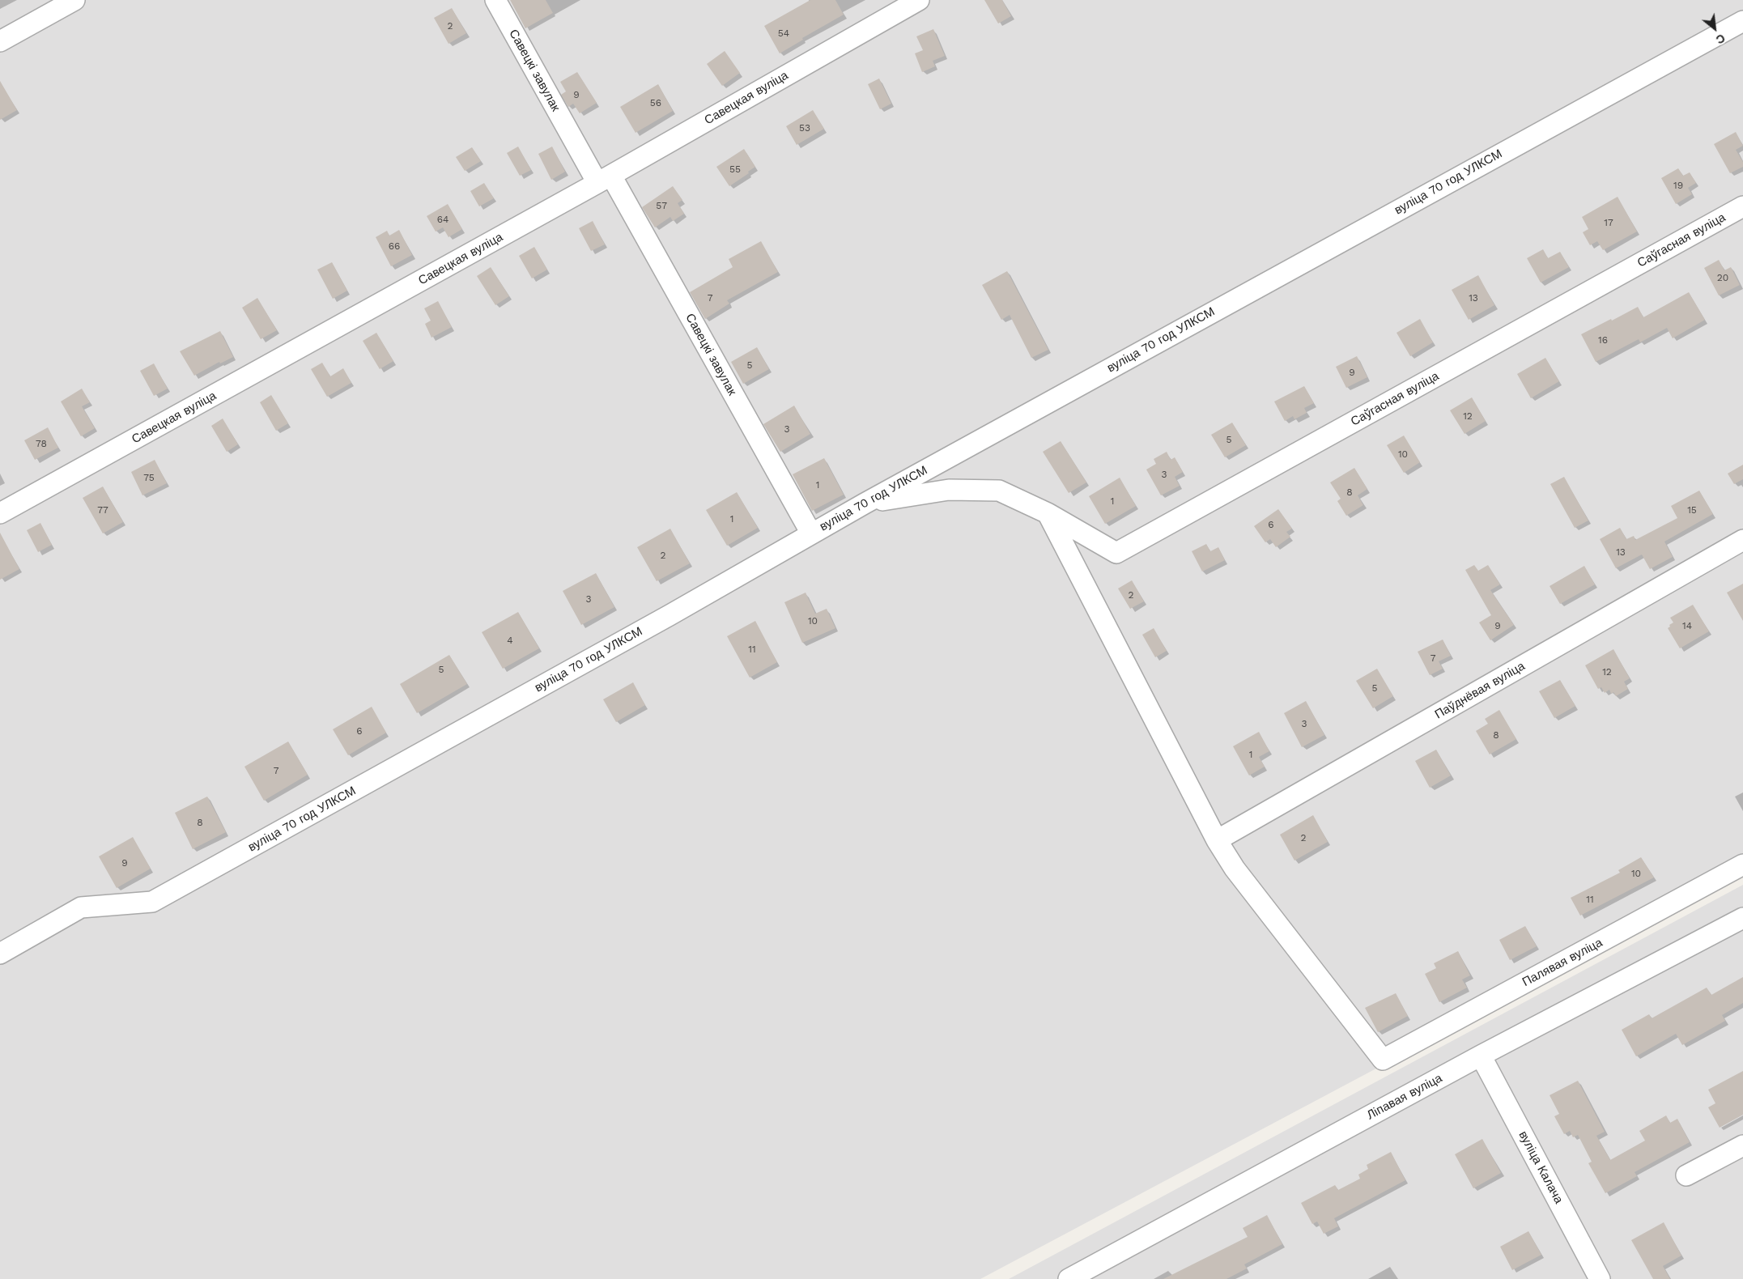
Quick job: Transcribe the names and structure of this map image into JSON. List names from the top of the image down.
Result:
{
  "streets": {
    "street": [
      "Савецкі завулак",
      "Савецкая вуліца",
      "вуліца 70 год УЛКСМ",
      "Саўгасная вуліца",
      "Паўднёвая вуліца",
      "Палявая вуліца",
      "Ліпавая вуліца",
      "вуліца Калача"
    ]
  },
  "crossings": [
    ["Савецкі завулак", "Савецкая вуліца"],
    ["Савецкі завулак", "вуліца 70 год УЛКСМ"],
    ["Паўднёвая вуліца", "Палявая вуліца"],
    ["Ліпавая вуліца", "вуліца Калача"]
  ],
  "house_numbers": [
    "2",
    "54",
    "9",
    "56",
    "53",
    "55",
    "19",
    "57",
    "64",
    "17",
    "66",
    "20",
    "7",
    "13",
    "16",
    "5",
    "9",
    "12",
    "3",
    "5",
    "78",
    "10",
    "3",
    "75",
    "1",
    "8",
    "1",
    "77",
    "15",
    "1",
    "6",
    "13",
    "2",
    "2",
    "3",
    "10",
    "9",
    "14",
    "4",
    "11",
    "7",
    "5",
    "12",
    "5",
    "3",
    "6",
    "8",
    "1",
    "7",
    "8",
    "2",
    "9",
    "10",
    "11"
  ],
  "north": "bottom right"
}
